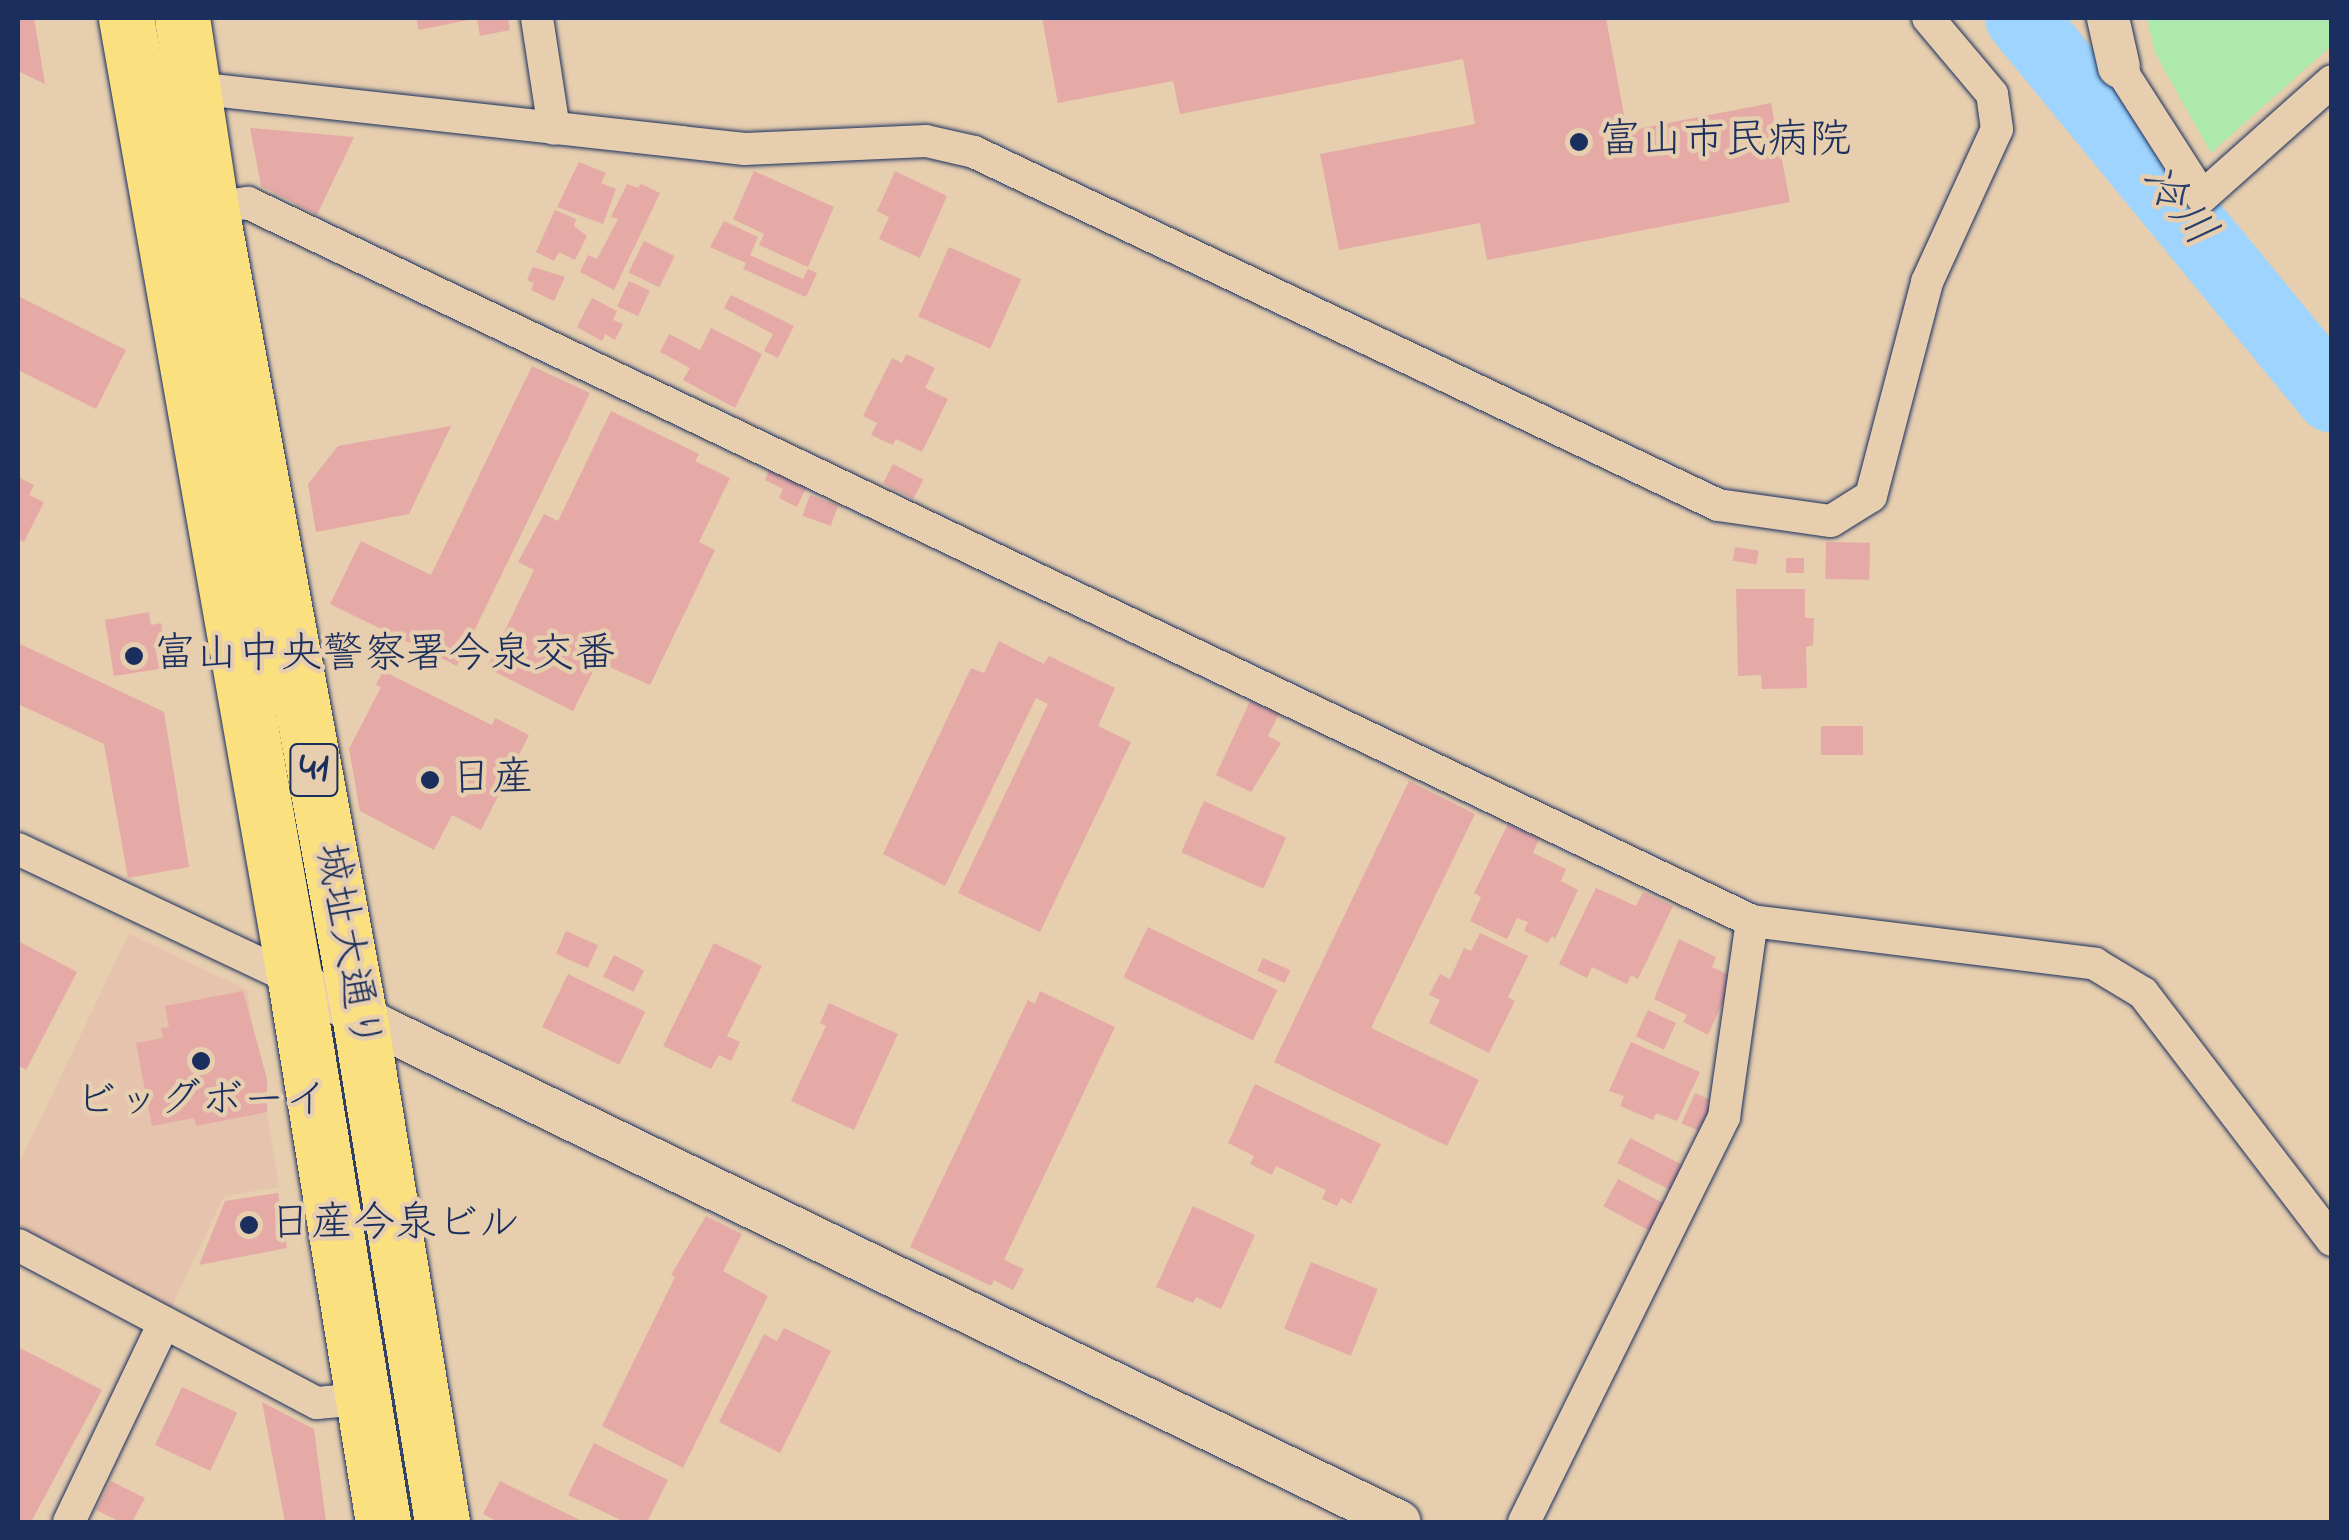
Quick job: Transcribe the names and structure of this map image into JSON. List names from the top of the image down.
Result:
{
  "streets": {
    "highway": ["41", "城址大通り"]
  },
  "water": ["冷川"],
  "places": [
    "富山市民病院",
    "富山中央警察署今泉交番",
    "日産",
    "ビッグボーイ",
    "日産今泉ビル"
  ]
}
